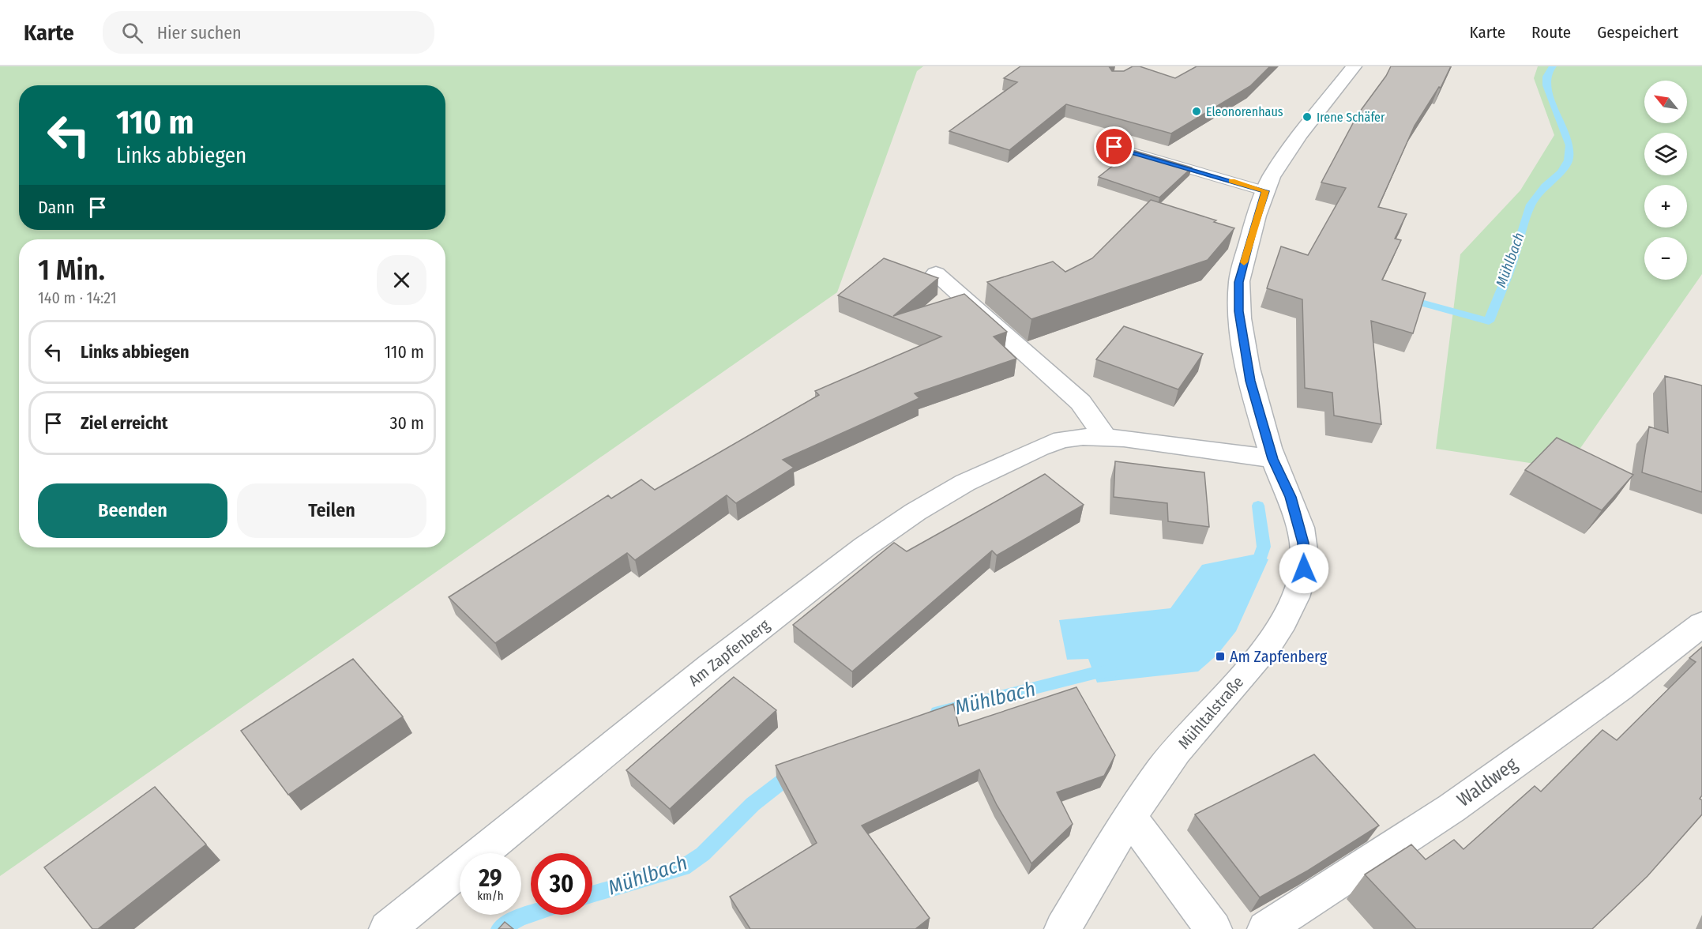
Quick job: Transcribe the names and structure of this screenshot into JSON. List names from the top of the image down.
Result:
{
  "streets": {
    "street": ["Am Zapfenberg", "Mühltalstraße", "Waldweg"]
  },
  "crossings": [
    ["Am Zapfenberg", "Mühltalstraße"]
  ],
  "water": ["Mühlbach"],
  "places": {
    "other": ["Eleonorenhaus", "Irene Schäfer"],
    "transit": ["Am Zapfenberg"]
  },
  "north": "top left",
  "page": {
    "header": "Karte",
    "search": "Hier suchen",
    "nav": ["Karte", "Route", "Gespeichert"],
    "map_buttons": ["+", "−"],
    "turn": ["110 m", "Links abbiegen"],
    "then": "Dann",
    "heading": ["1 Min.", "140 m · 14:21"],
    "list": [
      {
        "name": "Links abbiegen",
        "value": "110 m"
      },
      {
        "name": "Ziel erreicht",
        "value": "30 m"
      }
    ],
    "buttons": ["Beenden", "Teilen"],
    "speed": "29 km/h",
    "limit": "30"
  }
}
